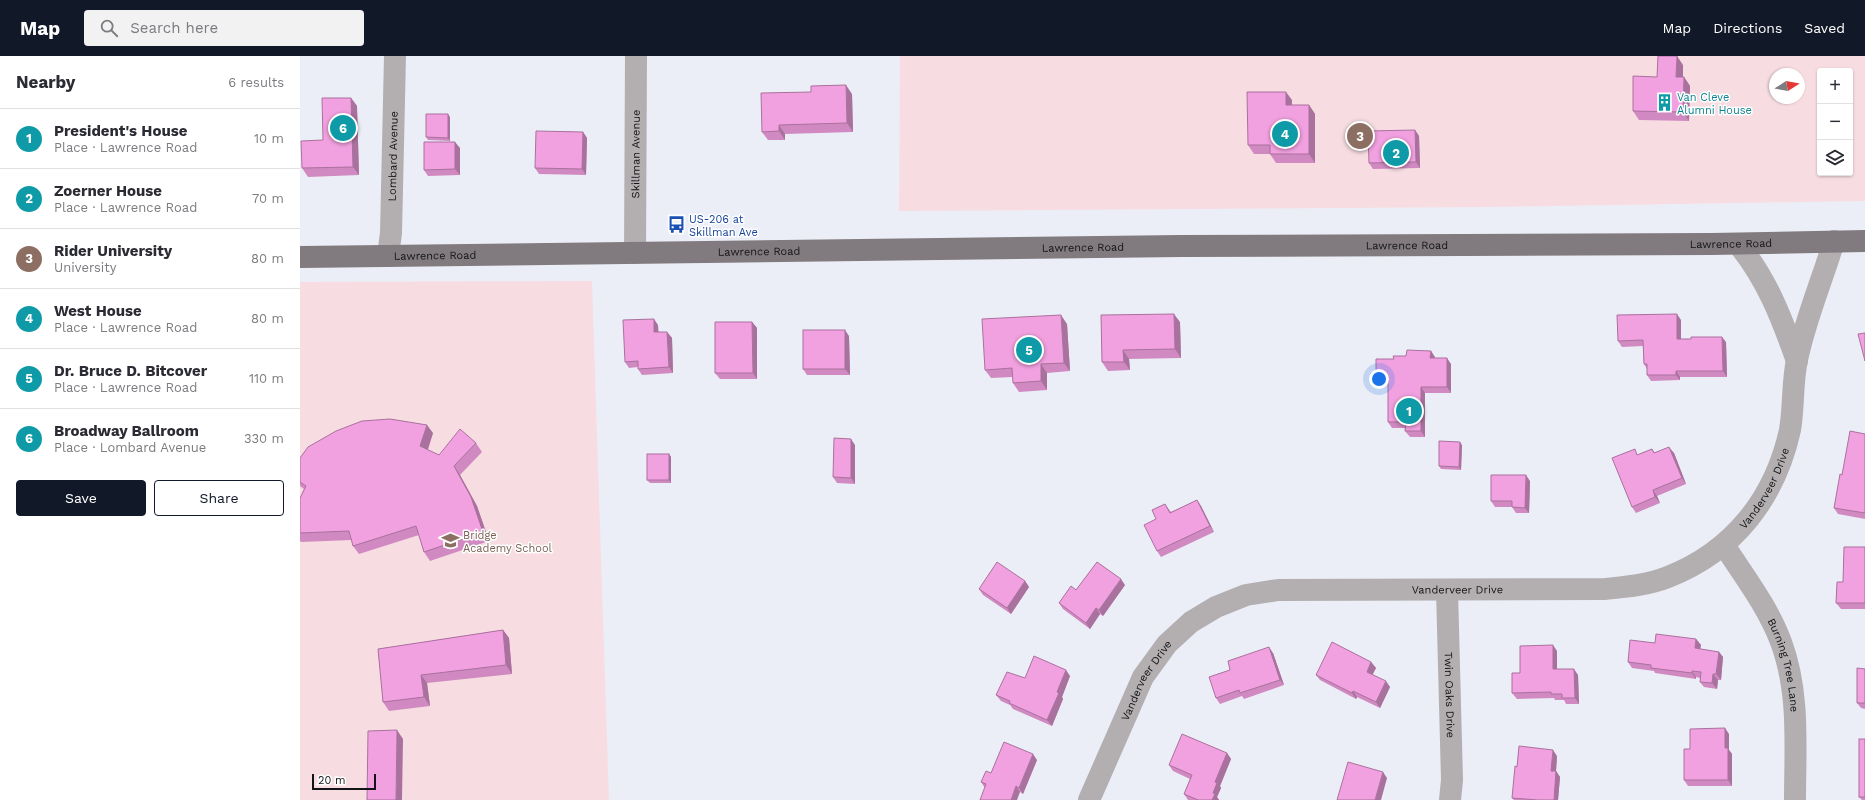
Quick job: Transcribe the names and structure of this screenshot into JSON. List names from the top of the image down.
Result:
{
  "streets": {
    "main road": ["Lawrence Road"],
    "street": [
      "Skillman Avenue",
      "Lombard Avenue",
      "Vanderveer Drive",
      "Burning Tree Lane",
      "Twin Oaks Drive"
    ]
  },
  "crossings": [
    ["Skillman Avenue", "Lawrence Road"],
    ["Lombard Avenue", "Lawrence Road"],
    ["Lawrence Road", "Vanderveer Drive"],
    ["Vanderveer Drive", "Burning Tree Lane"],
    ["Vanderveer Drive", "Twin Oaks Drive"]
  ],
  "places": {
    "building": ["Van Cleve Alumni House"],
    "bus stop": ["US-206 at Skillman Ave"],
    "school or university": ["Bridge Academy School"]
  },
  "scale_bar": "20 m",
  "north": "right",
  "page": {
    "header": "Map",
    "search": "Search here",
    "nav": ["Map", "Directions", "Saved"],
    "heading": ["Nearby", "6 results"],
    "map_buttons": ["+", "−"],
    "list": [
      {
        "mark": "1",
        "name": "President's House",
        "note": "Place · Lawrence Road",
        "value": "10 m"
      },
      {
        "mark": "2",
        "name": "Zoerner House",
        "note": "Place · Lawrence Road",
        "value": "70 m"
      },
      {
        "mark": "3",
        "name": "Rider University",
        "note": "University",
        "value": "80 m"
      },
      {
        "mark": "4",
        "name": "West House",
        "note": "Place · Lawrence Road",
        "value": "80 m"
      },
      {
        "mark": "5",
        "name": "Dr. Bruce D. Bitcover",
        "note": "Place · Lawrence Road",
        "value": "110 m"
      },
      {
        "mark": "6",
        "name": "Broadway Ballroom",
        "note": "Place · Lombard Avenue",
        "value": "330 m"
      }
    ],
    "pins": [
      "6",
      "4",
      "3",
      "2",
      "5",
      "1"
    ],
    "buttons": ["Save", "Share"],
    "scale": "20 m"
  }
}
